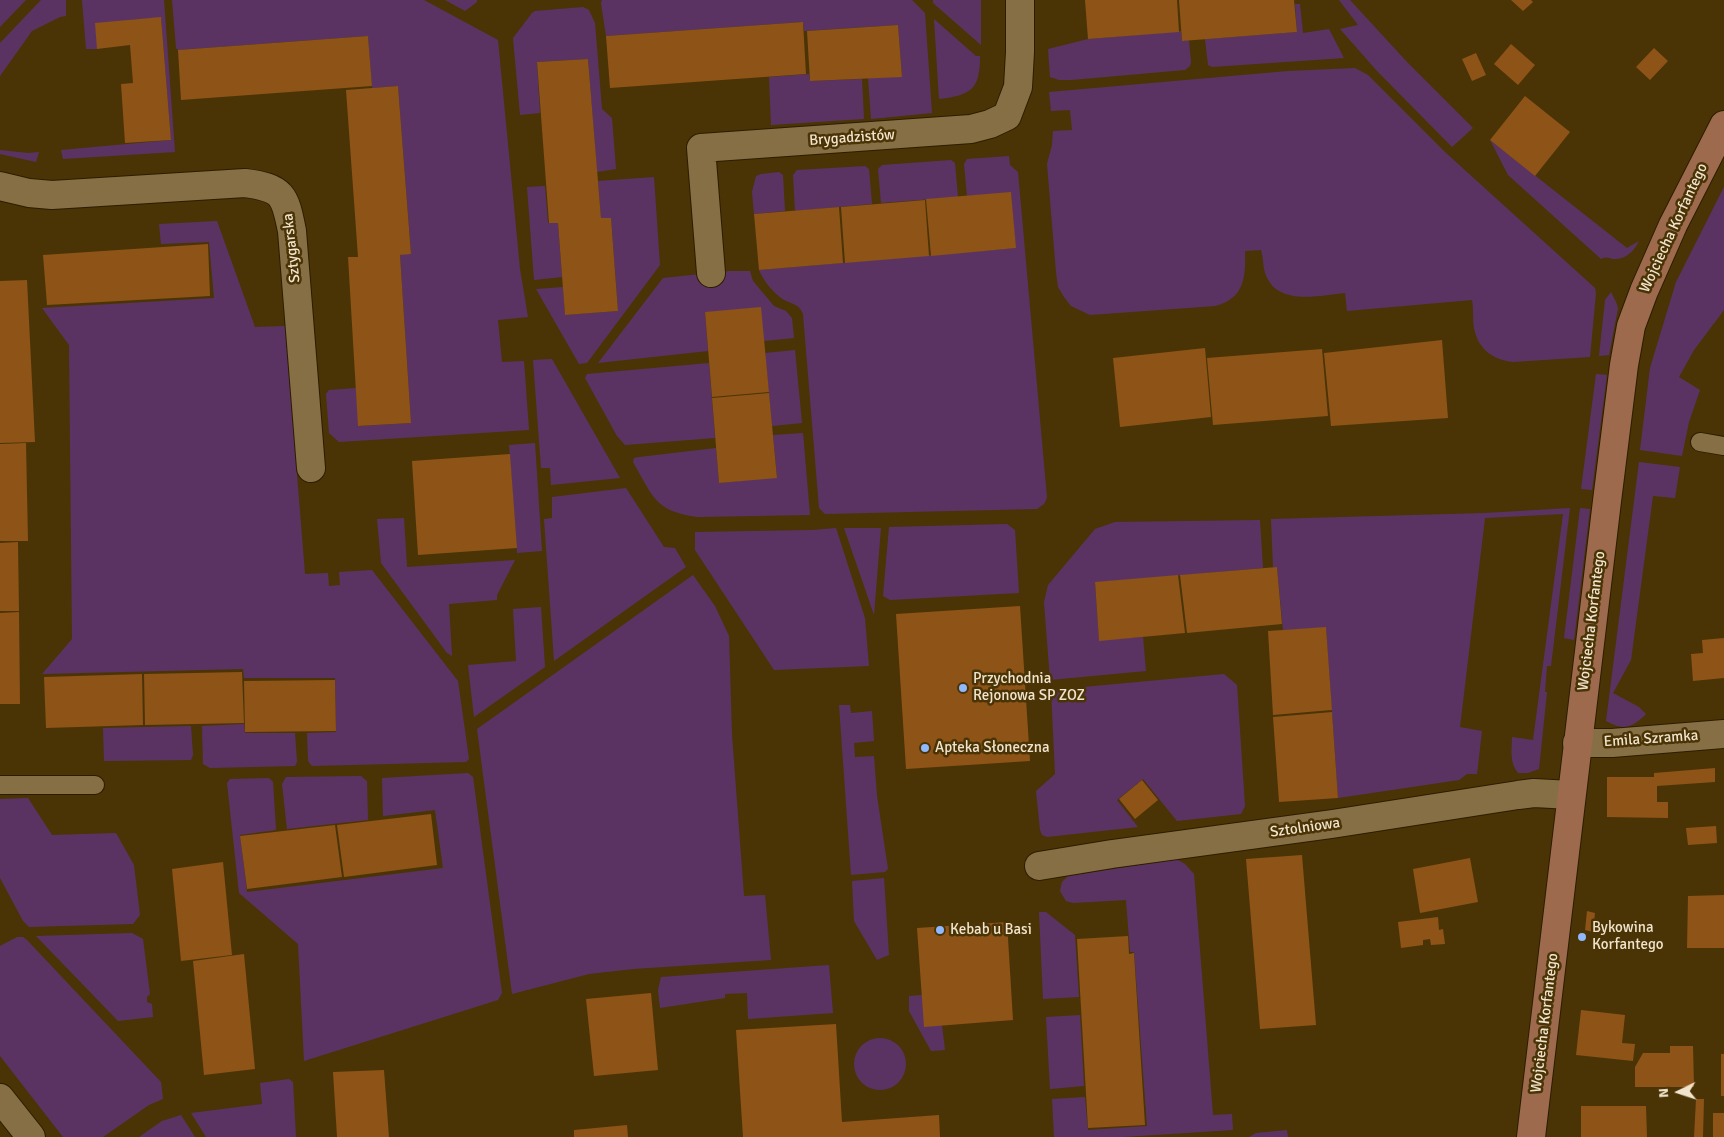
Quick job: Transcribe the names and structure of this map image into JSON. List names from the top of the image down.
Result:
{
  "streets": {
    "street": [
      "Brygadzistów",
      "Wojciecha Korfantego",
      "Sztygarska",
      "Emila Szramka",
      "Sztolniowa"
    ]
  },
  "crossings": [
    ["Wojciecha Korfantego", "Emila Szramka"],
    ["Wojciecha Korfantego", "Sztolniowa"]
  ],
  "places": [
    "Przychodnia Rejonowa SP ZOZ",
    "Apteka Słoneczna",
    "Kebab u Basi",
    "Bykowina Korfantego"
  ],
  "north": "left"
}
